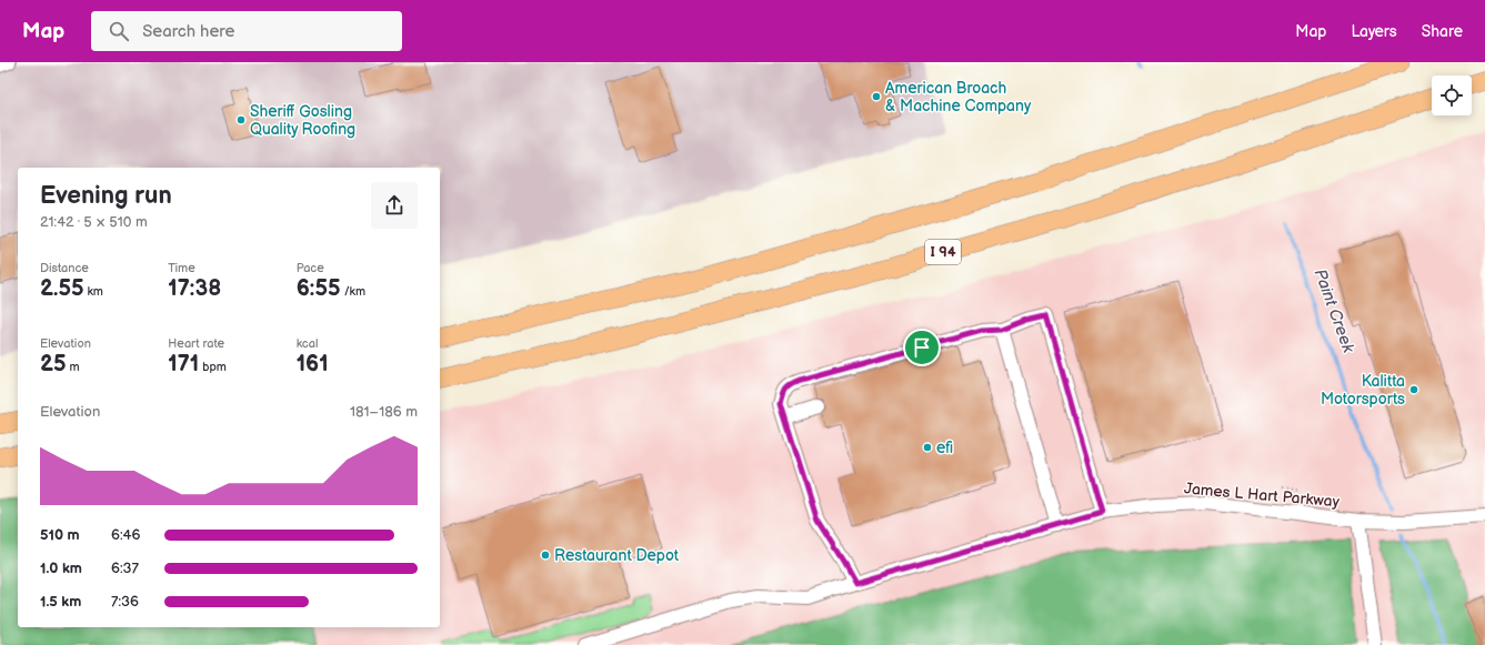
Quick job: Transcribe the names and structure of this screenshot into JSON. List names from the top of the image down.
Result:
{
  "streets": {
    "highway": ["I 94"],
    "street": ["James L Hart Parkway"]
  },
  "water": ["Paint Creek"],
  "places": [
    "American Broach & Machine Company",
    "Sheriff Gosling Quality Roofing",
    "Kalitta Motorsports",
    "efi",
    "Restaurant Depot"
  ],
  "page": {
    "header": "Map",
    "search": "Search here",
    "nav": ["Map", "Layers", "Share"],
    "heading": ["Evening run", "21:42 · 5 × 510 m"],
    "stats": [
      ["Distance", "2.55 km"],
      ["Time", "17:38"],
      ["Pace", "6:55 /km"],
      ["Elevation", "25 m"],
      ["Heart rate", "171 bpm"],
      ["kcal", "161"]
    ],
    "chart": ["Elevation", "181–186 m"],
    "list": [
      {
        "name": "510 m",
        "note": "6:46"
      },
      {
        "name": "1.0 km",
        "note": "6:37"
      },
      {
        "name": "1.5 km",
        "note": "7:36"
      }
    ]
  }
}
